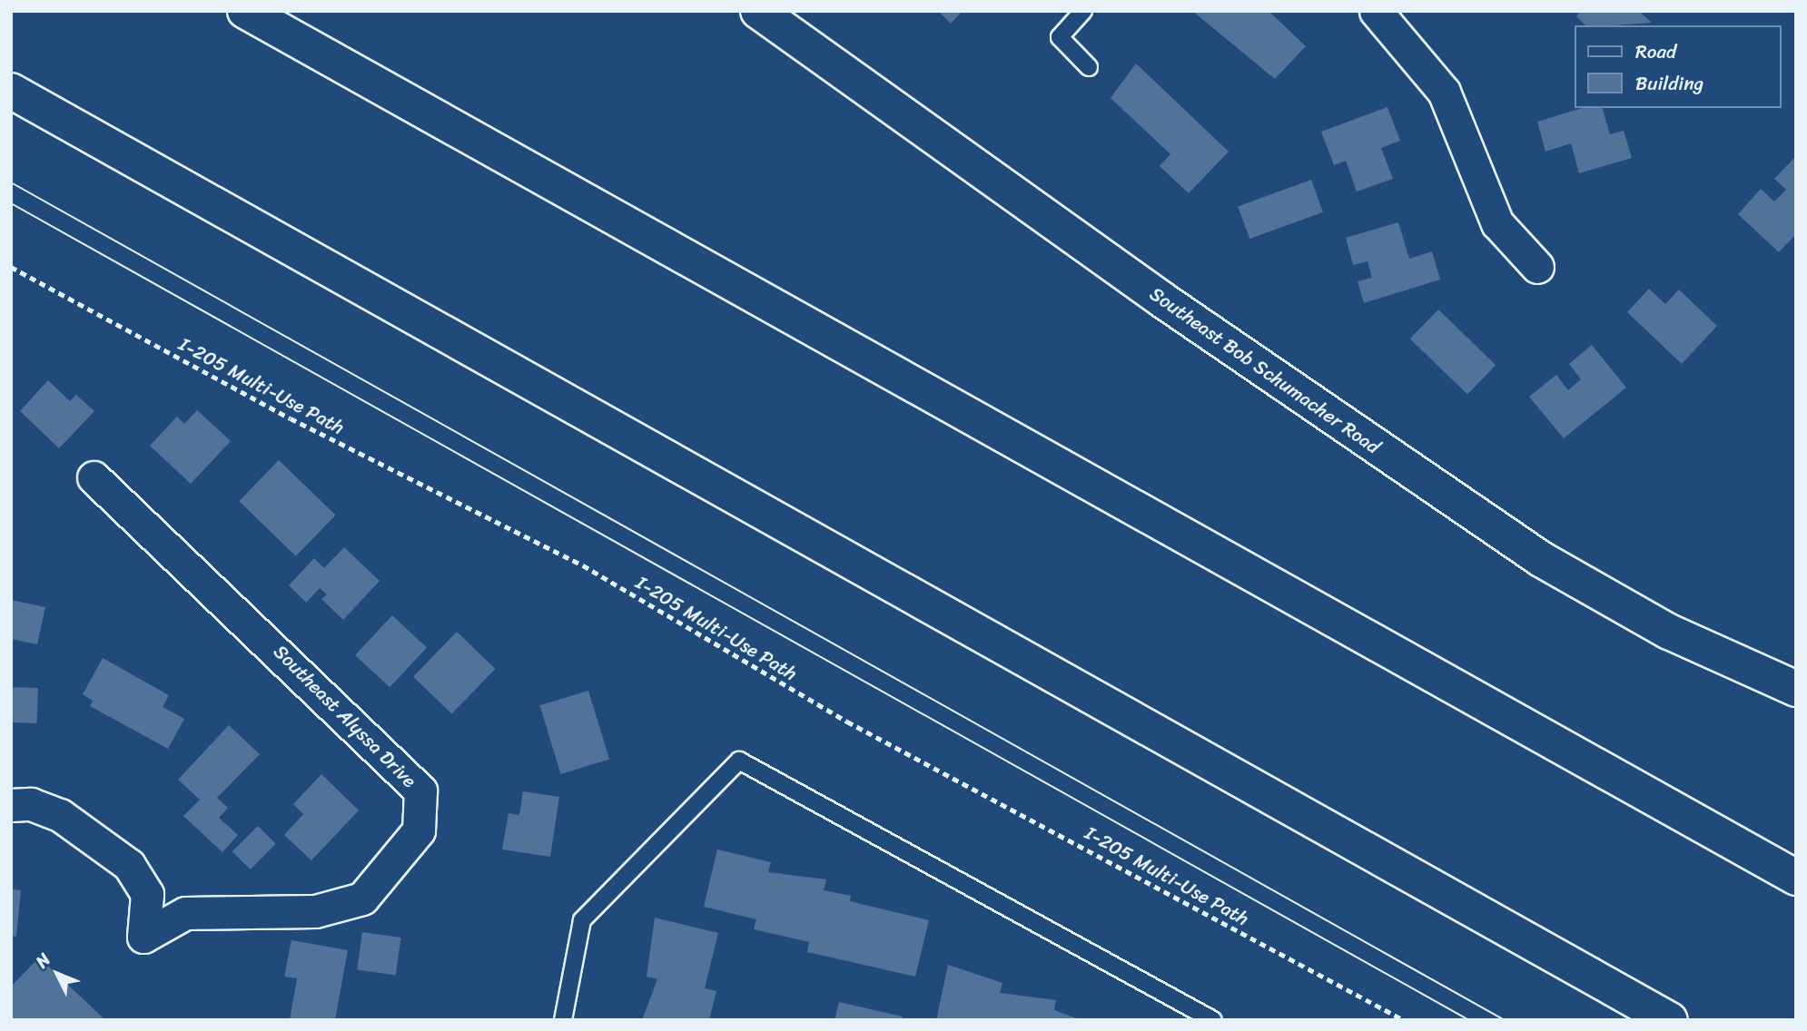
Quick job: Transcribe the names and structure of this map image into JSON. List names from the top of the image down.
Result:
{
  "streets": {
    "main road": ["Southeast Bob Schumacher Road"],
    "street": ["Southeast Alyssa Drive"],
    "path": ["I-205 Multi-Use Path"]
  },
  "legend": ["Road", "Building"],
  "north": "top left"
}
